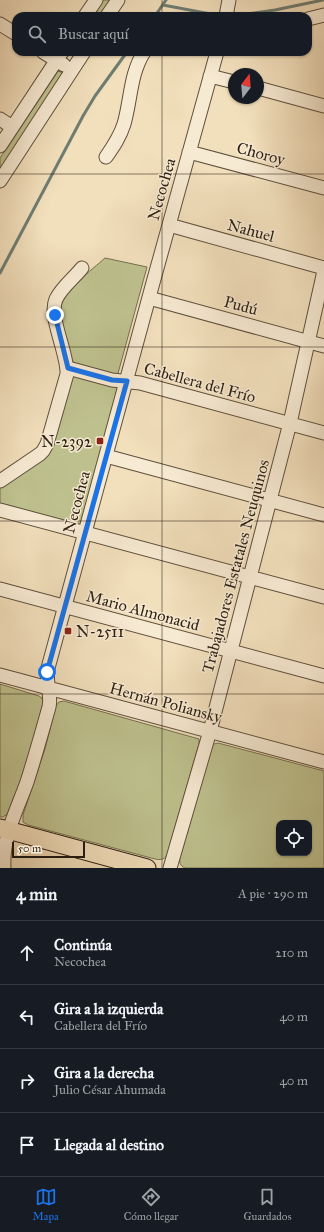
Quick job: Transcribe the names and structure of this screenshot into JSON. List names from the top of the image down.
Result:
{
  "streets": {
    "street": [
      "Choroy",
      "Necochea",
      "Nahuel",
      "Pudú",
      "Cabellera del Frío",
      "Trabajadores Estatales Neuquinos",
      "Mario Almonacid",
      "Hernán Poliansky"
    ]
  },
  "crossings": [
    ["Choroy", "Necochea"],
    ["Necochea", "Nahuel"],
    ["Necochea", "Pudú"],
    ["Necochea", "Cabellera del Frío"],
    ["Necochea", "Mario Almonacid"],
    ["Necochea", "Hernán Poliansky"],
    ["Pudú", "Trabajadores Estatales Neuquinos"],
    ["Cabellera del Frío", "Trabajadores Estatales Neuquinos"],
    ["Trabajadores Estatales Neuquinos", "Mario Almonacid"],
    ["Trabajadores Estatales Neuquinos", "Hernán Poliansky"]
  ],
  "places": {
    "transit": ["N-2392", "N-2511"]
  },
  "scale_bar": "50 m",
  "north": "top",
  "page": {
    "search": "Buscar aquí",
    "scale": "50 m",
    "heading": ["4 min", "A pie · 290 m"],
    "list": [
      ["Continúa", "Necochea", "210 m"],
      ["Gira a la izquierda", "Cabellera del Frío", "40 m"],
      ["Gira a la derecha", "Julio César Ahumada", "40 m"],
      "Llegada al destino"
    ],
    "nav": ["Mapa", "Cómo llegar", "Guardados"]
  }
}
